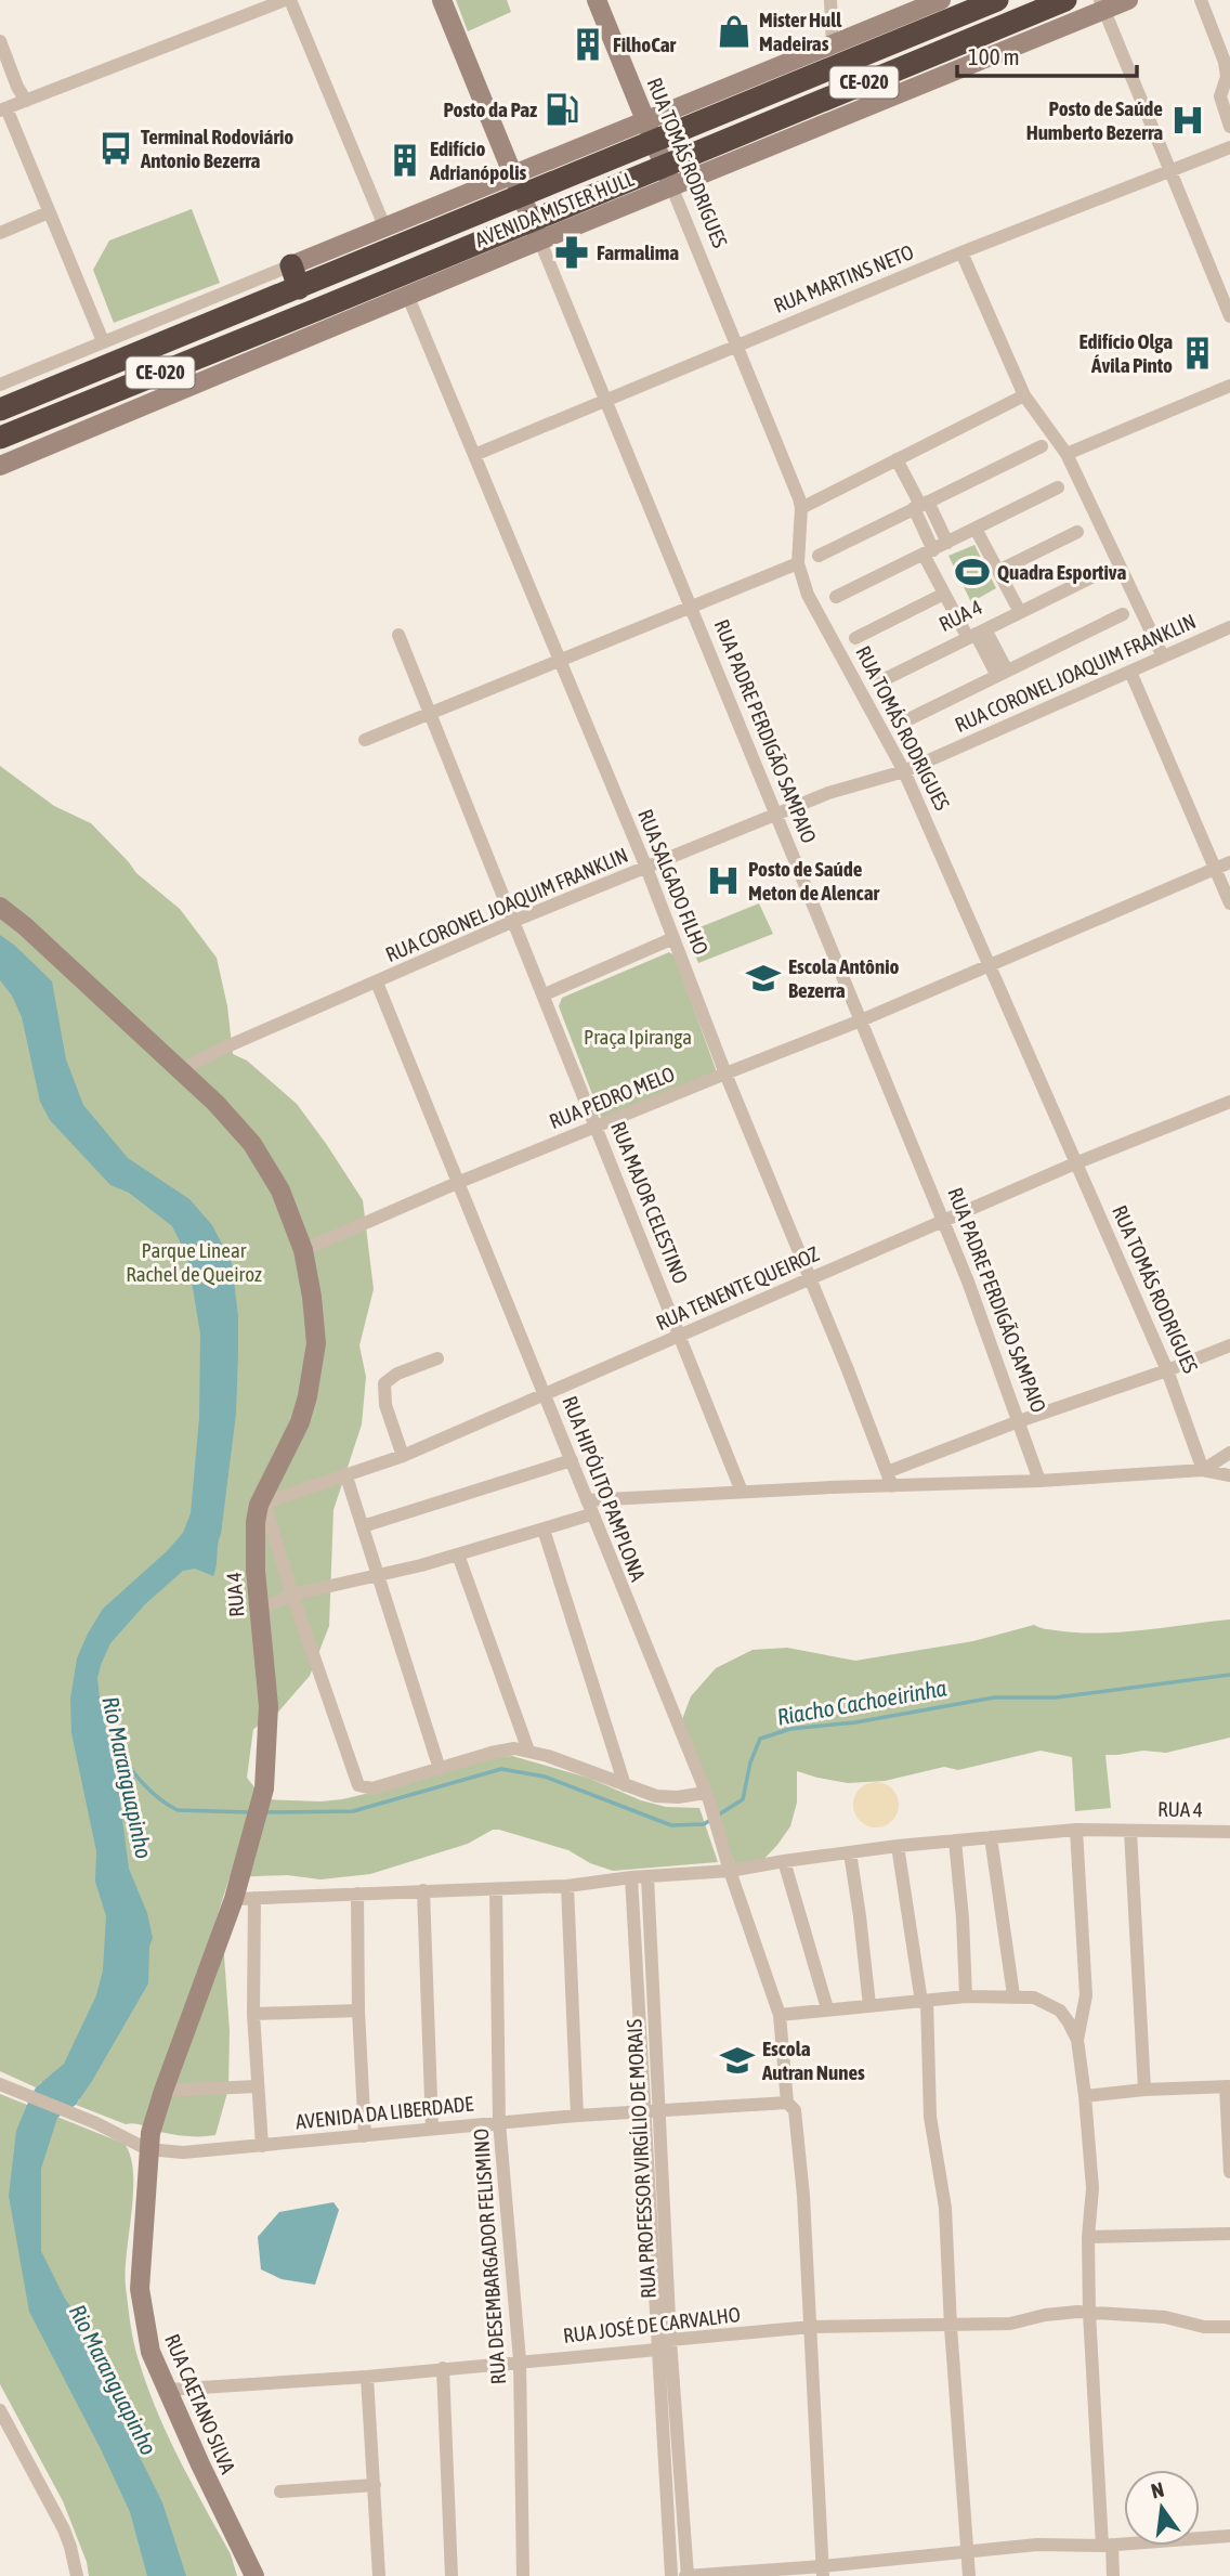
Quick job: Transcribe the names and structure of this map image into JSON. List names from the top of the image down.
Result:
{
  "streets": {
    "highway": ["CE-020", "AVENIDA MISTER HULL"],
    "main road": [
      "RUA TOMÁS RODRIGUES",
      "RUA 4",
      "RUA PADRE PERDIGÃO SAMPAIO",
      "RUA CAETANO SILVA"
    ],
    "street": [
      "RUA MARTINS NETO",
      "RUA CORONEL JOAQUIM FRANKLIN",
      "RUA SALGADO FILHO",
      "RUA PEDRO MELO",
      "RUA MAJOR CELESTINO",
      "RUA TENENTE QUEIROZ",
      "RUA HIPÓLITO PAMPLONA",
      "AVENIDA DA LIBERDADE",
      "RUA PROFESSOR VIRGÍLIO DE MORAIS",
      "RUA DESEMBARGADOR FELISMINO",
      "RUA JOSÉ DE CARVALHO"
    ]
  },
  "crossings": [
    ["RUA TOMÁS RODRIGUES", "AVENIDA MISTER HULL"],
    ["RUA TOMÁS RODRIGUES", "RUA MARTINS NETO"],
    ["RUA TOMÁS RODRIGUES", "RUA CORONEL JOAQUIM FRANKLIN"],
    ["RUA TOMÁS RODRIGUES", "RUA PEDRO MELO"],
    ["RUA TOMÁS RODRIGUES", "RUA TENENTE QUEIROZ"],
    ["AVENIDA MISTER HULL", "RUA PADRE PERDIGÃO SAMPAIO"],
    ["AVENIDA MISTER HULL", "RUA SALGADO FILHO"],
    ["RUA MARTINS NETO", "RUA PADRE PERDIGÃO SAMPAIO"],
    ["RUA MARTINS NETO", "RUA SALGADO FILHO"],
    ["RUA 4", "RUA CORONEL JOAQUIM FRANKLIN"],
    ["RUA 4", "RUA PEDRO MELO"],
    ["RUA 4", "RUA TENENTE QUEIROZ"],
    ["RUA 4", "RUA HIPÓLITO PAMPLONA"],
    ["RUA 4", "AVENIDA DA LIBERDADE"],
    ["RUA 4", "RUA PROFESSOR VIRGÍLIO DE MORAIS"],
    ["RUA 4", "RUA DESEMBARGADOR FELISMINO"],
    ["RUA 4", "RUA CAETANO SILVA"],
    ["RUA CORONEL JOAQUIM FRANKLIN", "RUA PADRE PERDIGÃO SAMPAIO"],
    ["RUA CORONEL JOAQUIM FRANKLIN", "RUA SALGADO FILHO"],
    ["RUA CORONEL JOAQUIM FRANKLIN", "RUA MAJOR CELESTINO"],
    ["RUA CORONEL JOAQUIM FRANKLIN", "RUA HIPÓLITO PAMPLONA"],
    ["RUA PADRE PERDIGÃO SAMPAIO", "RUA PEDRO MELO"],
    ["RUA PADRE PERDIGÃO SAMPAIO", "RUA TENENTE QUEIROZ"],
    ["RUA SALGADO FILHO", "RUA PEDRO MELO"],
    ["RUA SALGADO FILHO", "RUA TENENTE QUEIROZ"],
    ["RUA PEDRO MELO", "RUA MAJOR CELESTINO"],
    ["RUA PEDRO MELO", "RUA HIPÓLITO PAMPLONA"],
    ["RUA MAJOR CELESTINO", "RUA TENENTE QUEIROZ"],
    ["RUA TENENTE QUEIROZ", "RUA HIPÓLITO PAMPLONA"],
    ["RUA HIPÓLITO PAMPLONA", "AVENIDA DA LIBERDADE"],
    ["RUA HIPÓLITO PAMPLONA", "RUA JOSÉ DE CARVALHO"],
    ["AVENIDA DA LIBERDADE", "RUA PROFESSOR VIRGÍLIO DE MORAIS"],
    ["AVENIDA DA LIBERDADE", "RUA DESEMBARGADOR FELISMINO"],
    ["AVENIDA DA LIBERDADE", "RUA CAETANO SILVA"],
    ["RUA PROFESSOR VIRGÍLIO DE MORAIS", "RUA JOSÉ DE CARVALHO"],
    ["RUA DESEMBARGADOR FELISMINO", "RUA JOSÉ DE CARVALHO"],
    ["RUA JOSÉ DE CARVALHO", "RUA CAETANO SILVA"]
  ],
  "water": ["Riacho Cachoeirinha", "Rio Maranguapinho"],
  "parks": ["Praça Ipiranga", "Parque Linear Rachel de Queiroz"],
  "places": {
    "shop": ["Mister Hull Madeiras"],
    "building": ["FilhoCar", "Edifício Adrianópolis", "Edifício Olga Ávila Pinto"],
    "fuel station": ["Posto da Paz"],
    "hospital": ["Posto de Saúde Humberto Bezerra", "Posto de Saúde Meton de Alencar"],
    "bus stop": ["Terminal Rodoviário Antonio Bezerra"],
    "pharmacy": ["Farmalima"],
    "sports": ["Quadra Esportiva"],
    "school or university": ["Escola Antônio Bezerra", "Escola Autran Nunes"]
  },
  "scale_bar": "100 m",
  "north": "top"
}
